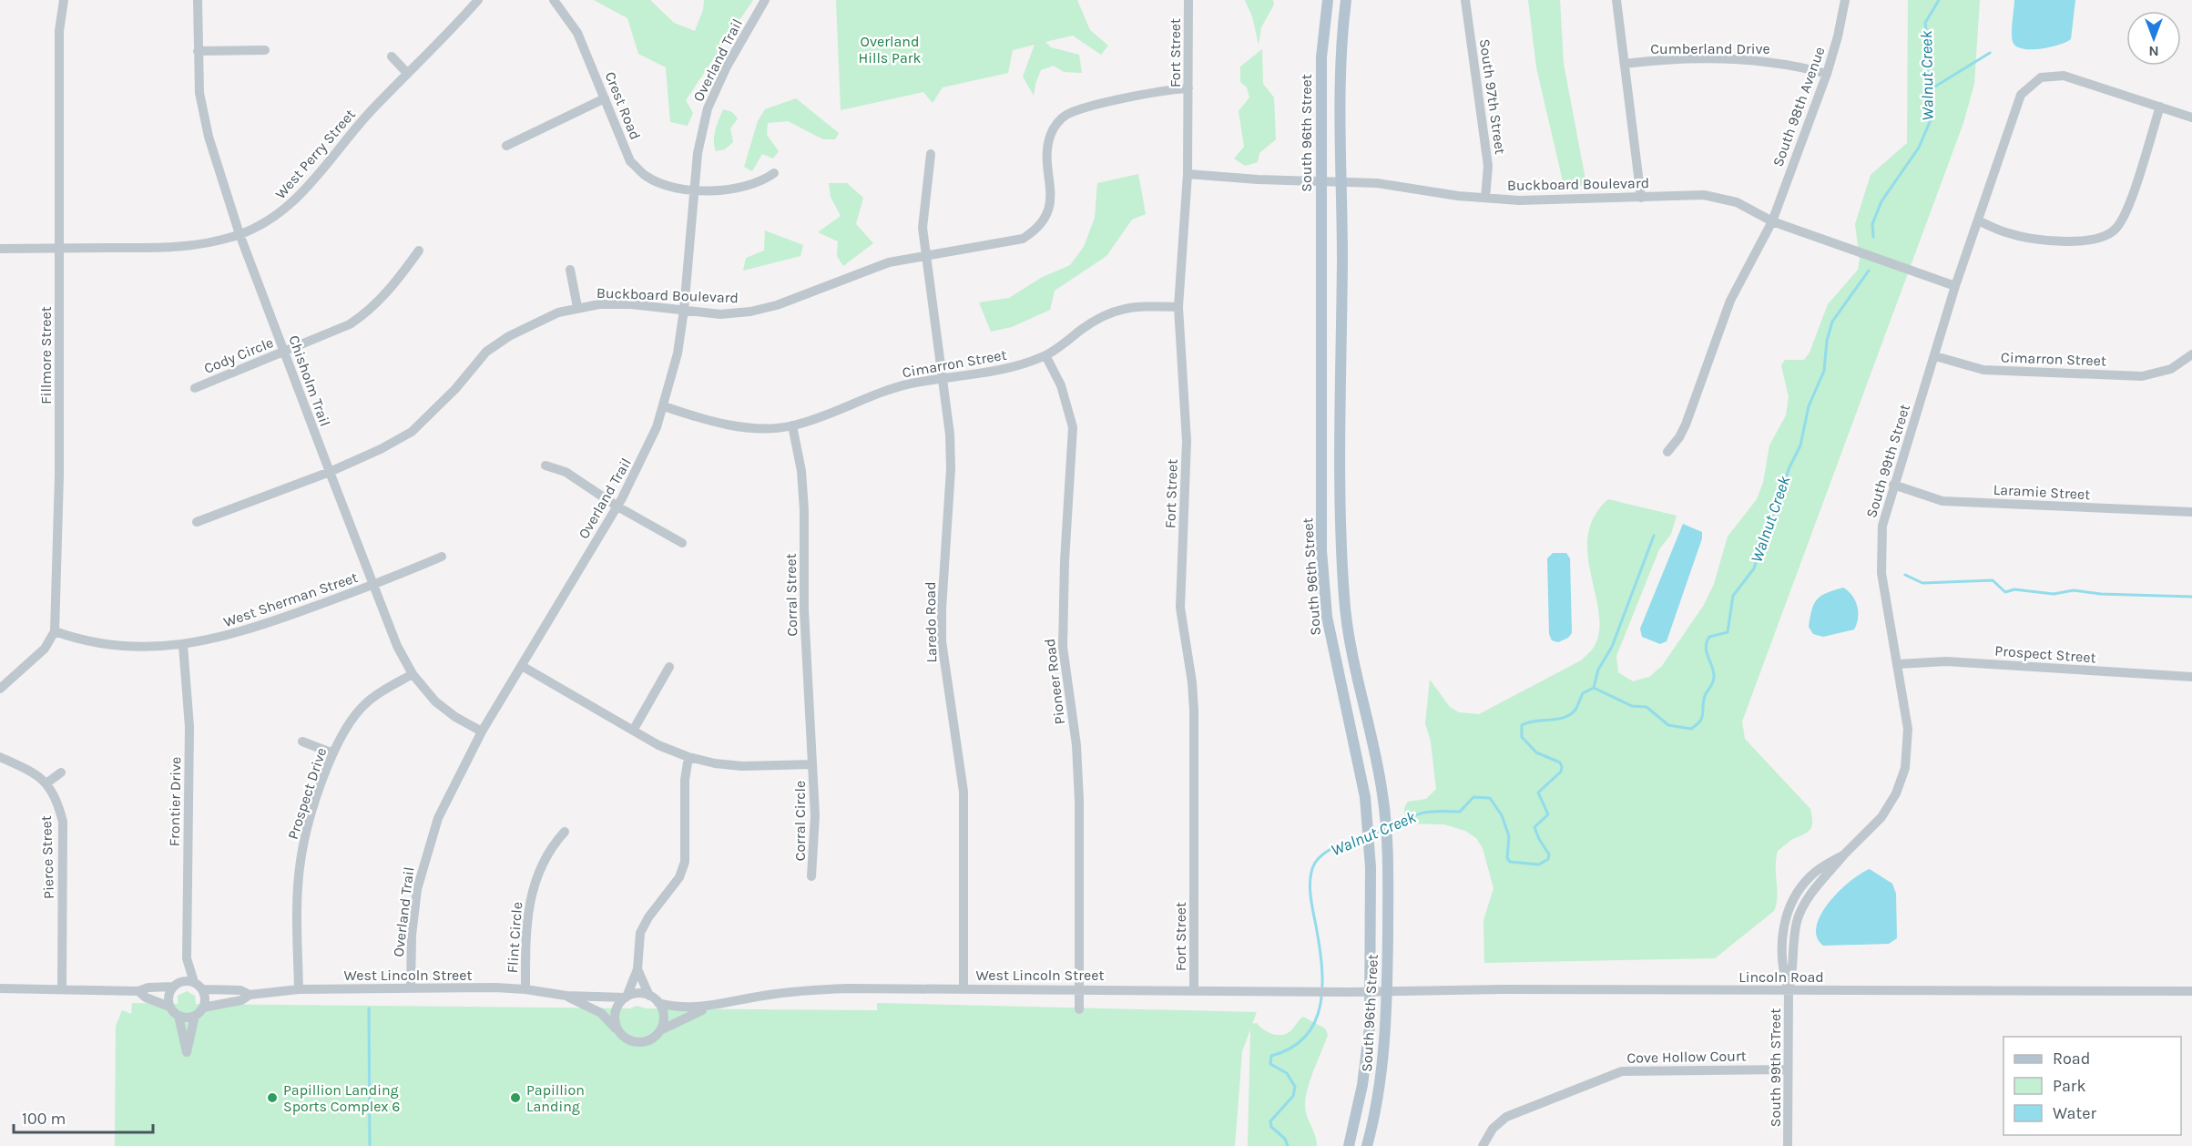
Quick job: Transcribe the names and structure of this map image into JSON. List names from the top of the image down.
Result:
{
  "streets": {
    "main road": ["South 96th Street"],
    "street": [
      "Cumberland Drive",
      "Fort Street",
      "Overland Trail",
      "South 97th Street",
      "Crest Road",
      "South 98th Avenue",
      "West Perry Street",
      "Buckboard Boulevard",
      "Fillmore Street",
      "Cody Circle",
      "Cimarron Street",
      "Chisholm Trail",
      "South 99th Street",
      "Laramie Street",
      "Corral Street",
      "West Sherman Street",
      "Laredo Road",
      "Prospect Street",
      "Pioneer Road",
      "Prospect Drive",
      "Frontier Drive",
      "Corral Circle",
      "Pierce Street",
      "Flint Circle",
      "West Lincoln Street",
      "Lincoln Road",
      "Cove Hollow Court",
      "South 99th STreet"
    ]
  },
  "crossings": [
    ["Cumberland Drive", "South 98th Avenue"],
    ["Fort Street", "Buckboard Boulevard"],
    ["Fort Street", "Cimarron Street"],
    ["Fort Street", "West Lincoln Street"],
    ["Overland Trail", "Crest Road"],
    ["Overland Trail", "Buckboard Boulevard"],
    ["Overland Trail", "Cimarron Street"],
    ["Overland Trail", "Chisholm Trail"],
    ["Overland Trail", "West Lincoln Street"],
    ["South 97th Street", "Buckboard Boulevard"],
    ["South 98th Avenue", "Buckboard Boulevard"],
    ["South 96th Street", "Buckboard Boulevard"],
    ["South 96th Street", "West Lincoln Street"],
    ["South 96th Street", "Lincoln Road"],
    ["West Perry Street", "Fillmore Street"],
    ["West Perry Street", "Chisholm Trail"],
    ["Buckboard Boulevard", "Chisholm Trail"],
    ["Buckboard Boulevard", "South 99th Street"],
    ["Buckboard Boulevard", "Laredo Road"],
    ["Fillmore Street", "West Sherman Street"],
    ["Cody Circle", "Chisholm Trail"],
    ["Cimarron Street", "South 99th Street"],
    ["Cimarron Street", "Corral Street"],
    ["Cimarron Street", "Laredo Road"],
    ["Cimarron Street", "Pioneer Road"],
    ["Chisholm Trail", "West Sherman Street"],
    ["Chisholm Trail", "Prospect Drive"],
    ["South 99th Street", "Laramie Street"],
    ["South 99th Street", "Prospect Street"],
    ["South 99th Street", "Lincoln Road"],
    ["South 99th Street", "South 99th STreet"],
    ["Corral Street", "Corral Circle"],
    ["West Sherman Street", "Frontier Drive"],
    ["Laredo Road", "West Lincoln Street"],
    ["Pioneer Road", "West Lincoln Street"],
    ["Prospect Drive", "West Lincoln Street"],
    ["Frontier Drive", "West Lincoln Street"],
    ["Flint Circle", "West Lincoln Street"],
    ["West Lincoln Street", "Lincoln Road"],
    ["Lincoln Road", "South 99th STreet"],
    ["Cove Hollow Court", "South 99th STreet"]
  ],
  "water": ["Walnut Creek"],
  "parks": ["Overland Hills Park"],
  "places": ["Papillion Landing Sports Complex 6", "Papillion Landing"],
  "legend": ["Road", "Park", "Water"],
  "scale_bar": "100 m",
  "north": "bottom"
}
